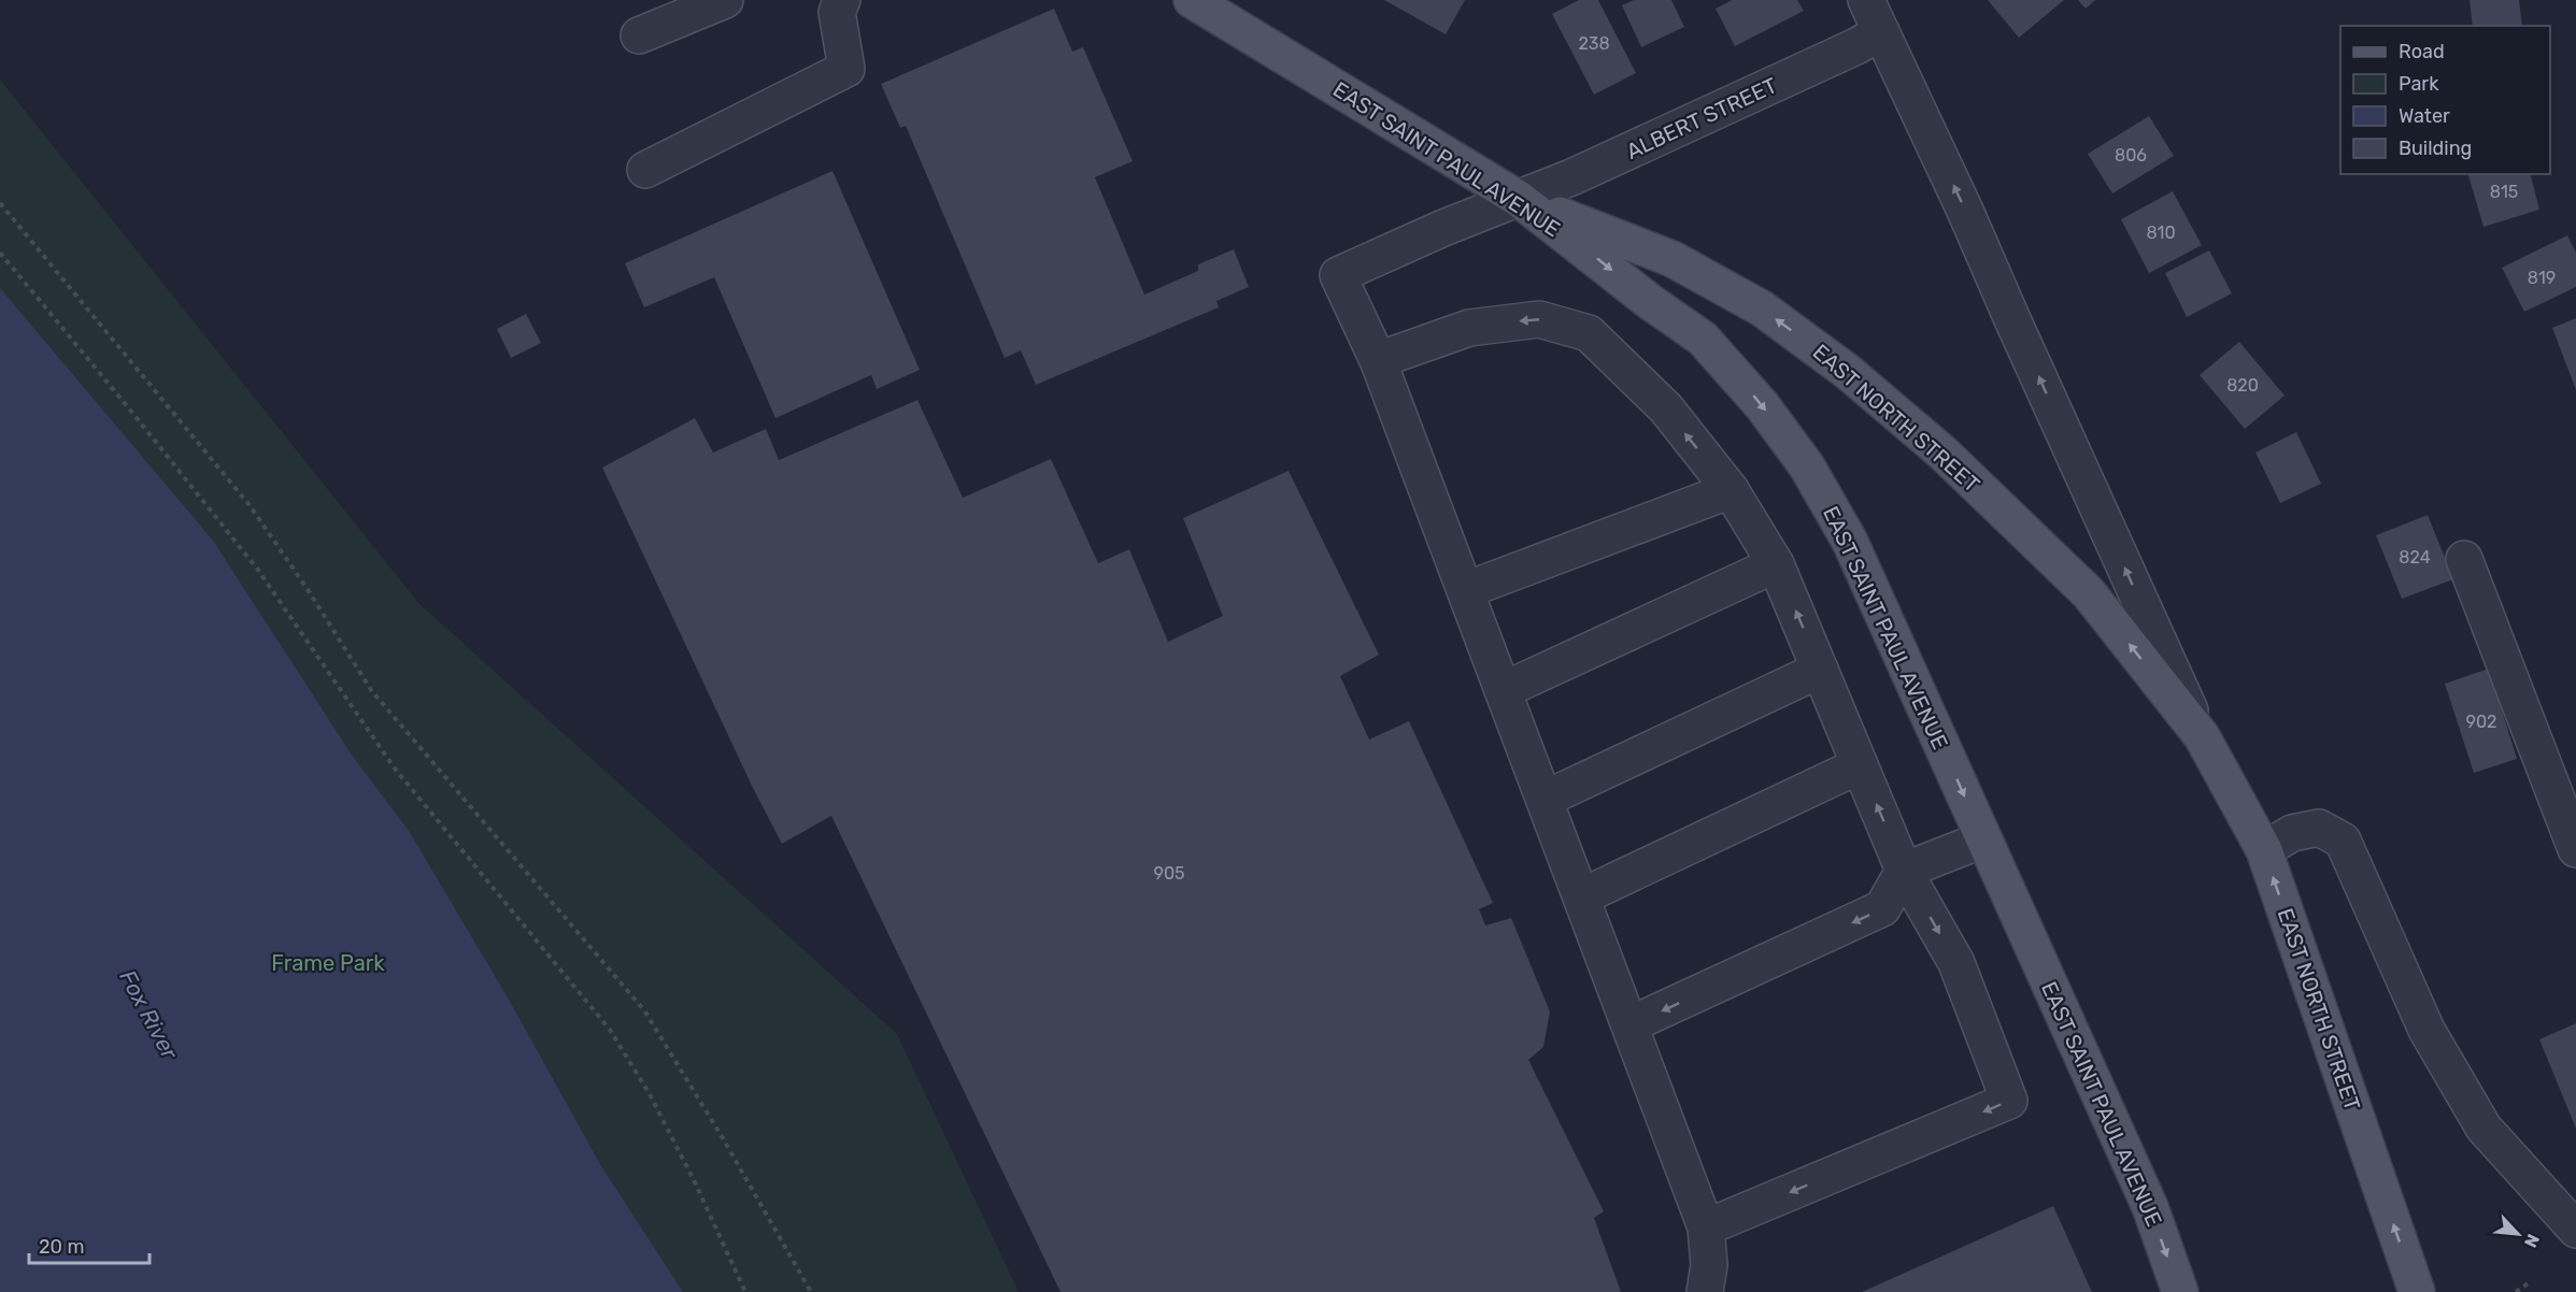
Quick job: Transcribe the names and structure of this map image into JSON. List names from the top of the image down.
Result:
{
  "streets": {
    "main road": ["EAST SAINT PAUL AVENUE", "EAST NORTH STREET"],
    "street": ["ALBERT STREET"]
  },
  "crossings": [
    ["ALBERT STREET", "EAST SAINT PAUL AVENUE"],
    ["ALBERT STREET", "EAST NORTH STREET"],
    ["EAST SAINT PAUL AVENUE", "EAST NORTH STREET"]
  ],
  "one_way": ["EAST SAINT PAUL AVENUE", "EAST NORTH STREET"],
  "water": ["Fox River"],
  "parks": ["Frame Park"],
  "house_numbers": [
    "238",
    "806",
    "815",
    "810",
    "819",
    "820",
    "824",
    "902",
    "905"
  ],
  "legend": [
    "Road",
    "Park",
    "Water",
    "Building"
  ],
  "scale_bar": "20 m",
  "north": "bottom right"
}
